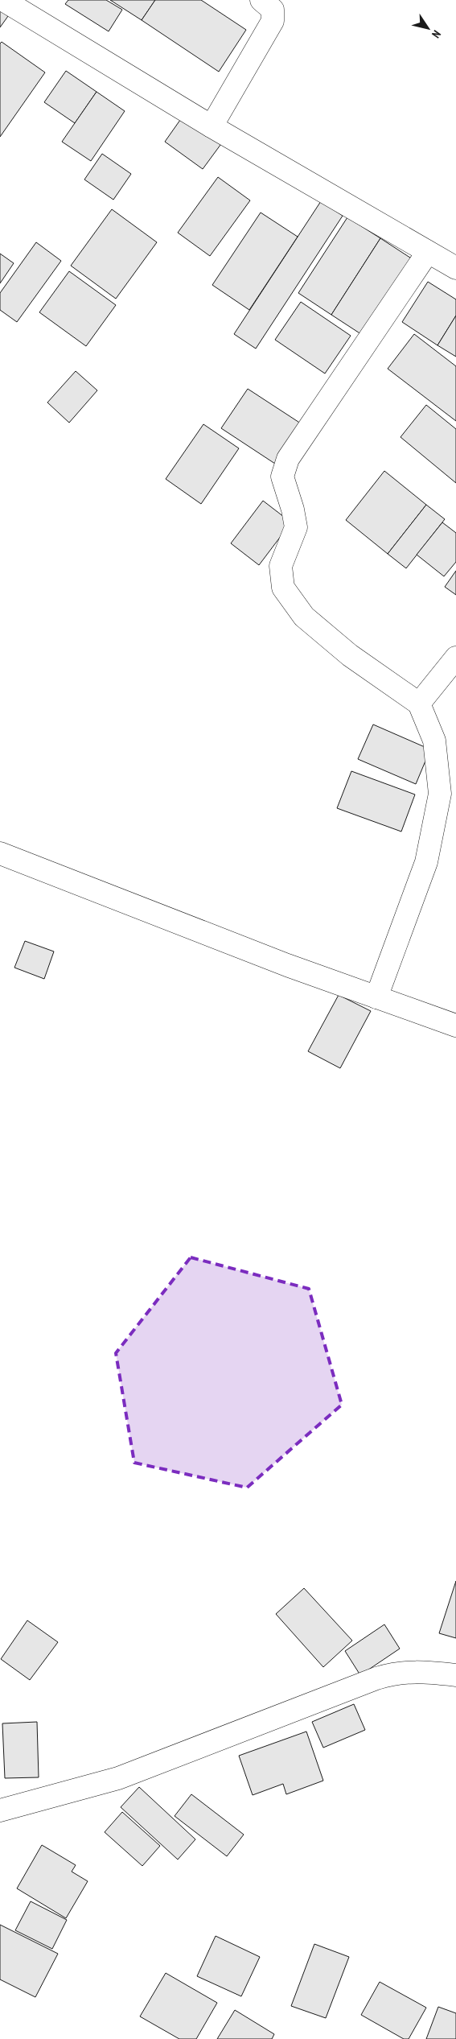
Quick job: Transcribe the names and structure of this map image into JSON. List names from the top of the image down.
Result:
{
  "north": "bottom right"
}
